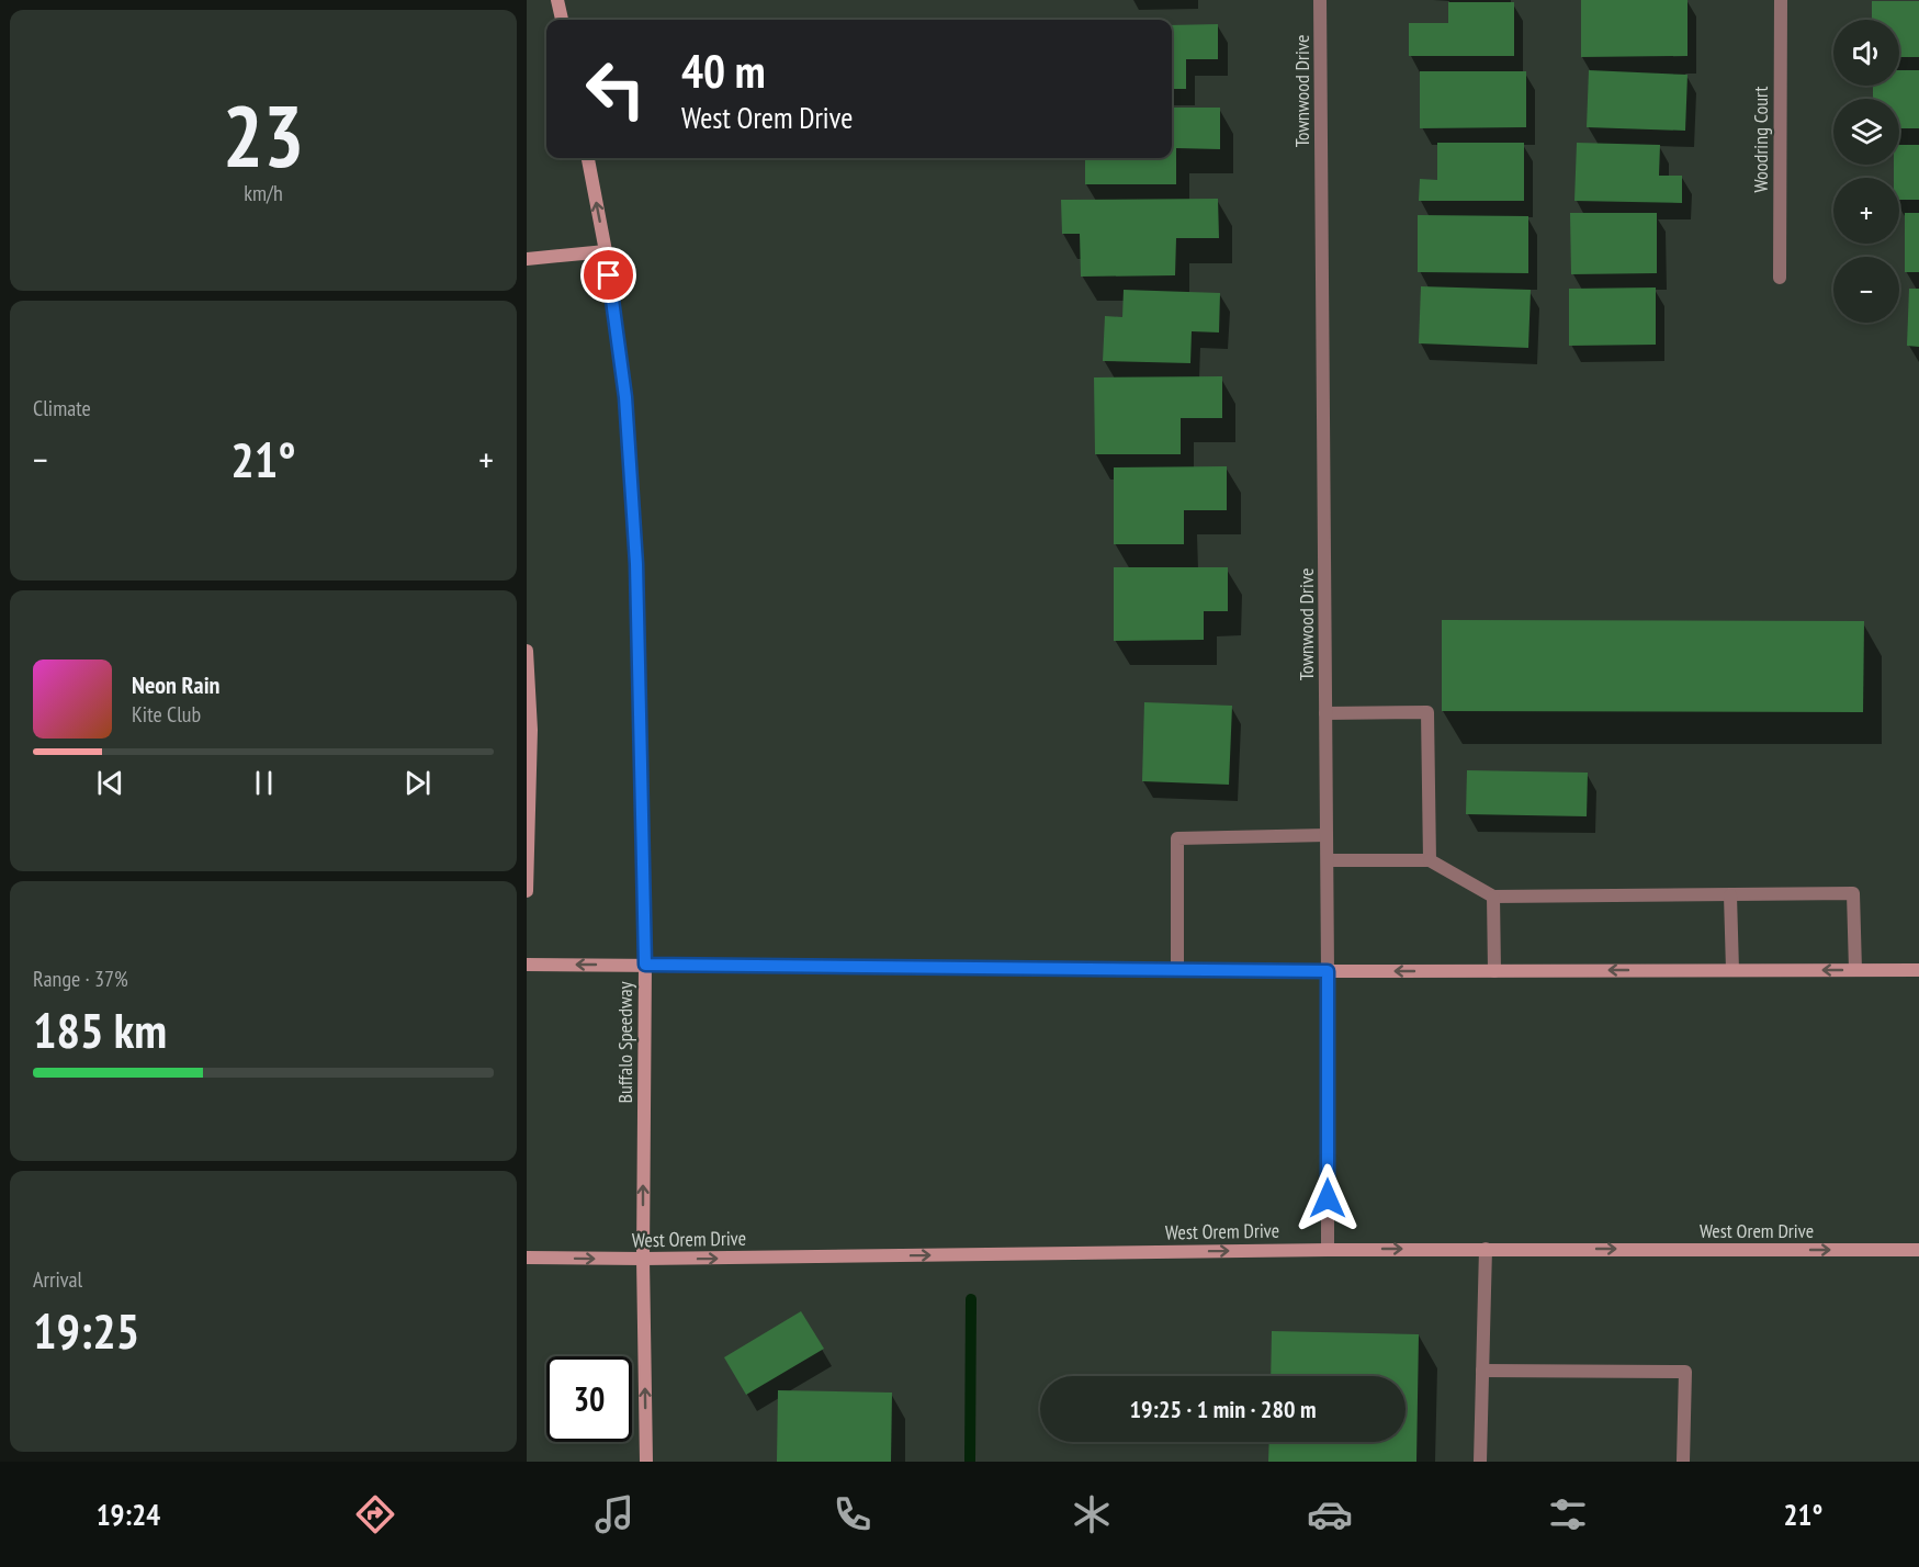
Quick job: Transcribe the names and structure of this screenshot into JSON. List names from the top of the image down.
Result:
{
  "streets": {
    "main road": ["Buffalo Speedway", "West Orem Drive"],
    "street": ["Townwood Drive", "Woodring Court"]
  },
  "crossings": [
    ["Townwood Drive", "West Orem Drive"],
    ["Buffalo Speedway", "West Orem Drive"]
  ],
  "one_way": ["Buffalo Speedway", "West Orem Drive"],
  "page": {
    "tile": [
      ["23", "km/h"],
      "Climate",
      ["Range · 37%", "185 km"],
      ["Arrival", "19:25"]
    ],
    "map_buttons": ["+", "−"],
    "turn": ["40 m", "West Orem Drive"],
    "heat": ["−", "21°", "+"],
    "song": ["Neon Rain", "Kite Club"],
    "limit": "30",
    "trip": "19:25 · 1 min · 280 m",
    "tabs": ["19:24", "21°"]
  }
}
